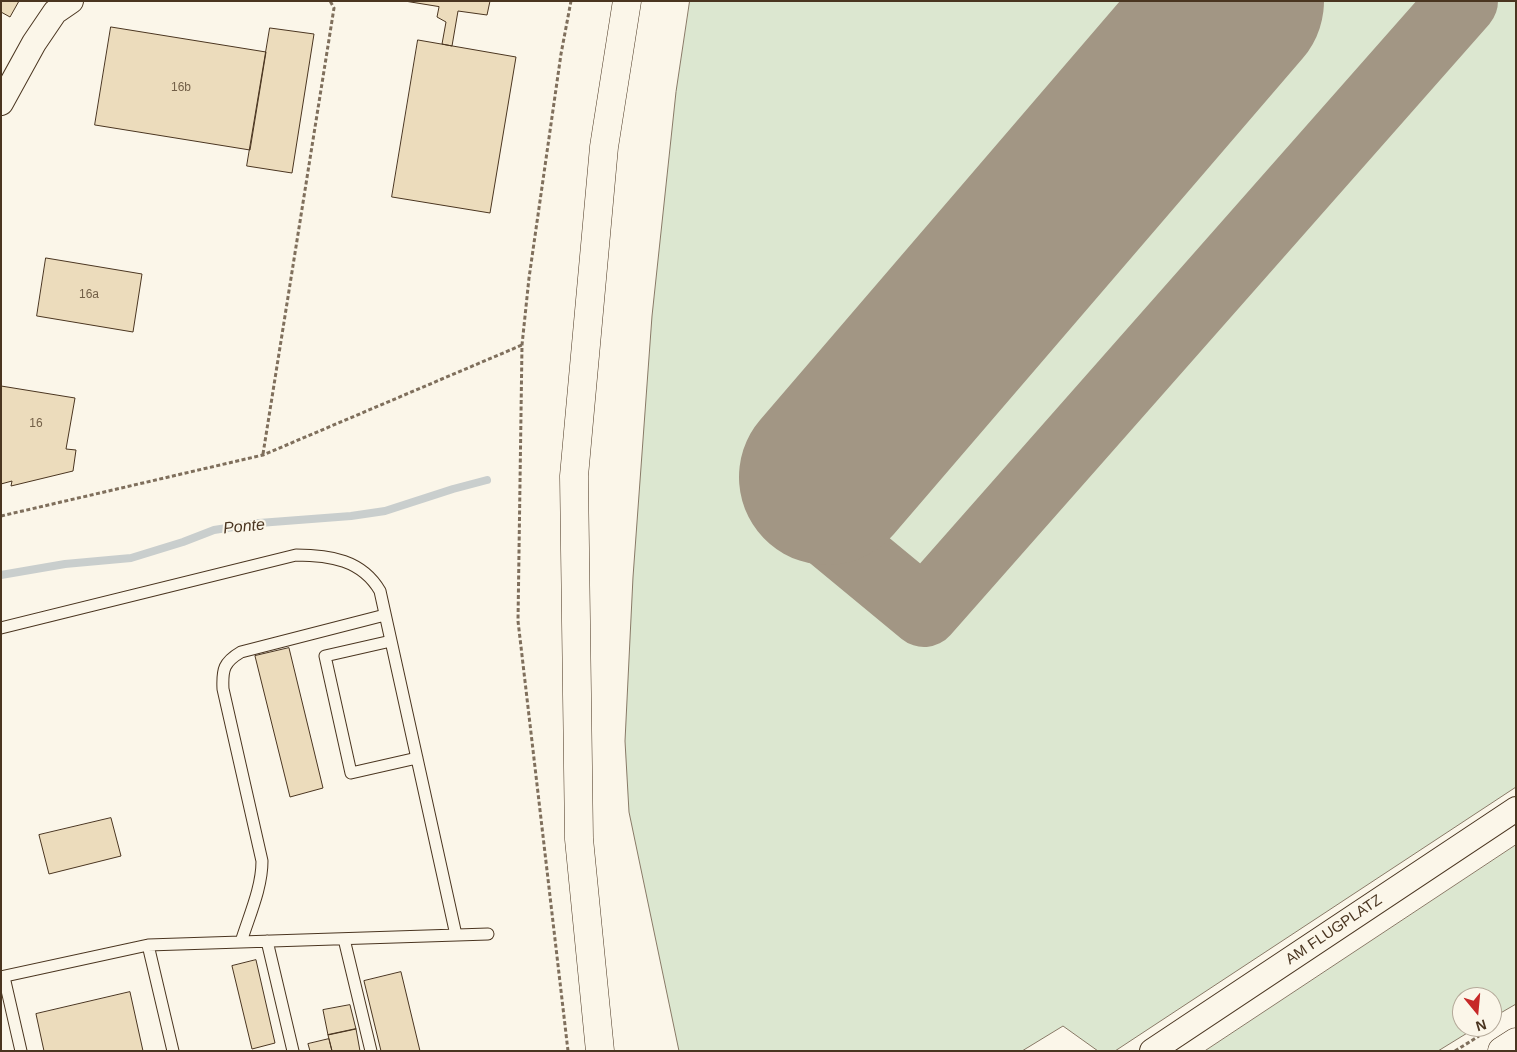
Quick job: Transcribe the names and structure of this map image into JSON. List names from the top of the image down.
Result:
{
  "streets": {
    "street": ["AM FLUGPLATZ"]
  },
  "water": ["Ponte"],
  "house_numbers": ["16b", "16a", "16"],
  "north": "bottom"
}
